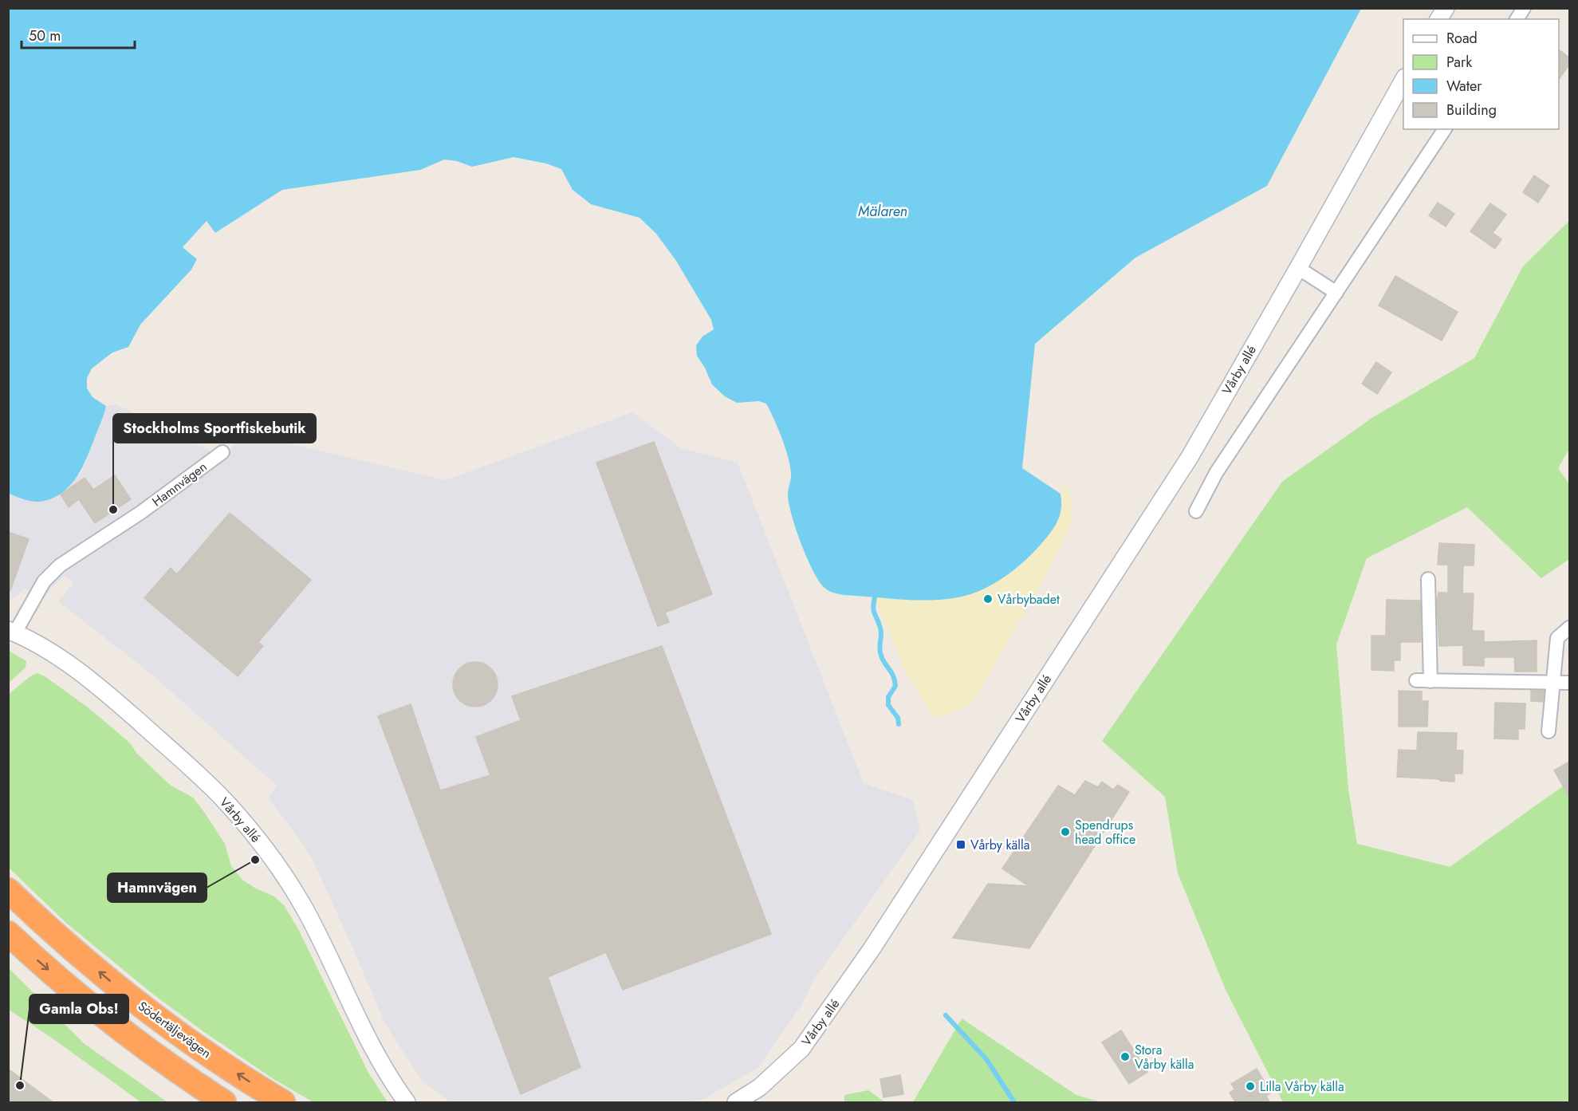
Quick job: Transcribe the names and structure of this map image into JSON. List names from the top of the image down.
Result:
{
  "streets": {
    "highway": ["Södertäljevägen"],
    "street": ["Vårby allé", "Hamnvägen"]
  },
  "crossings": [
    ["Vårby allé", "Hamnvägen"]
  ],
  "water": ["Mälaren"],
  "places": {
    "other": [
      "Stockholms Sportfiskebutik",
      "Vårbybadet",
      "Spendrups head office",
      "Hamnvägen",
      "Stora Vårby källa",
      "Gamla Obs!",
      "Lilla Vårby källa"
    ],
    "transit": ["Vårby källa"]
  },
  "legend": [
    "Road",
    "Park",
    "Water",
    "Building"
  ],
  "scale_bar": "50 m"
}
